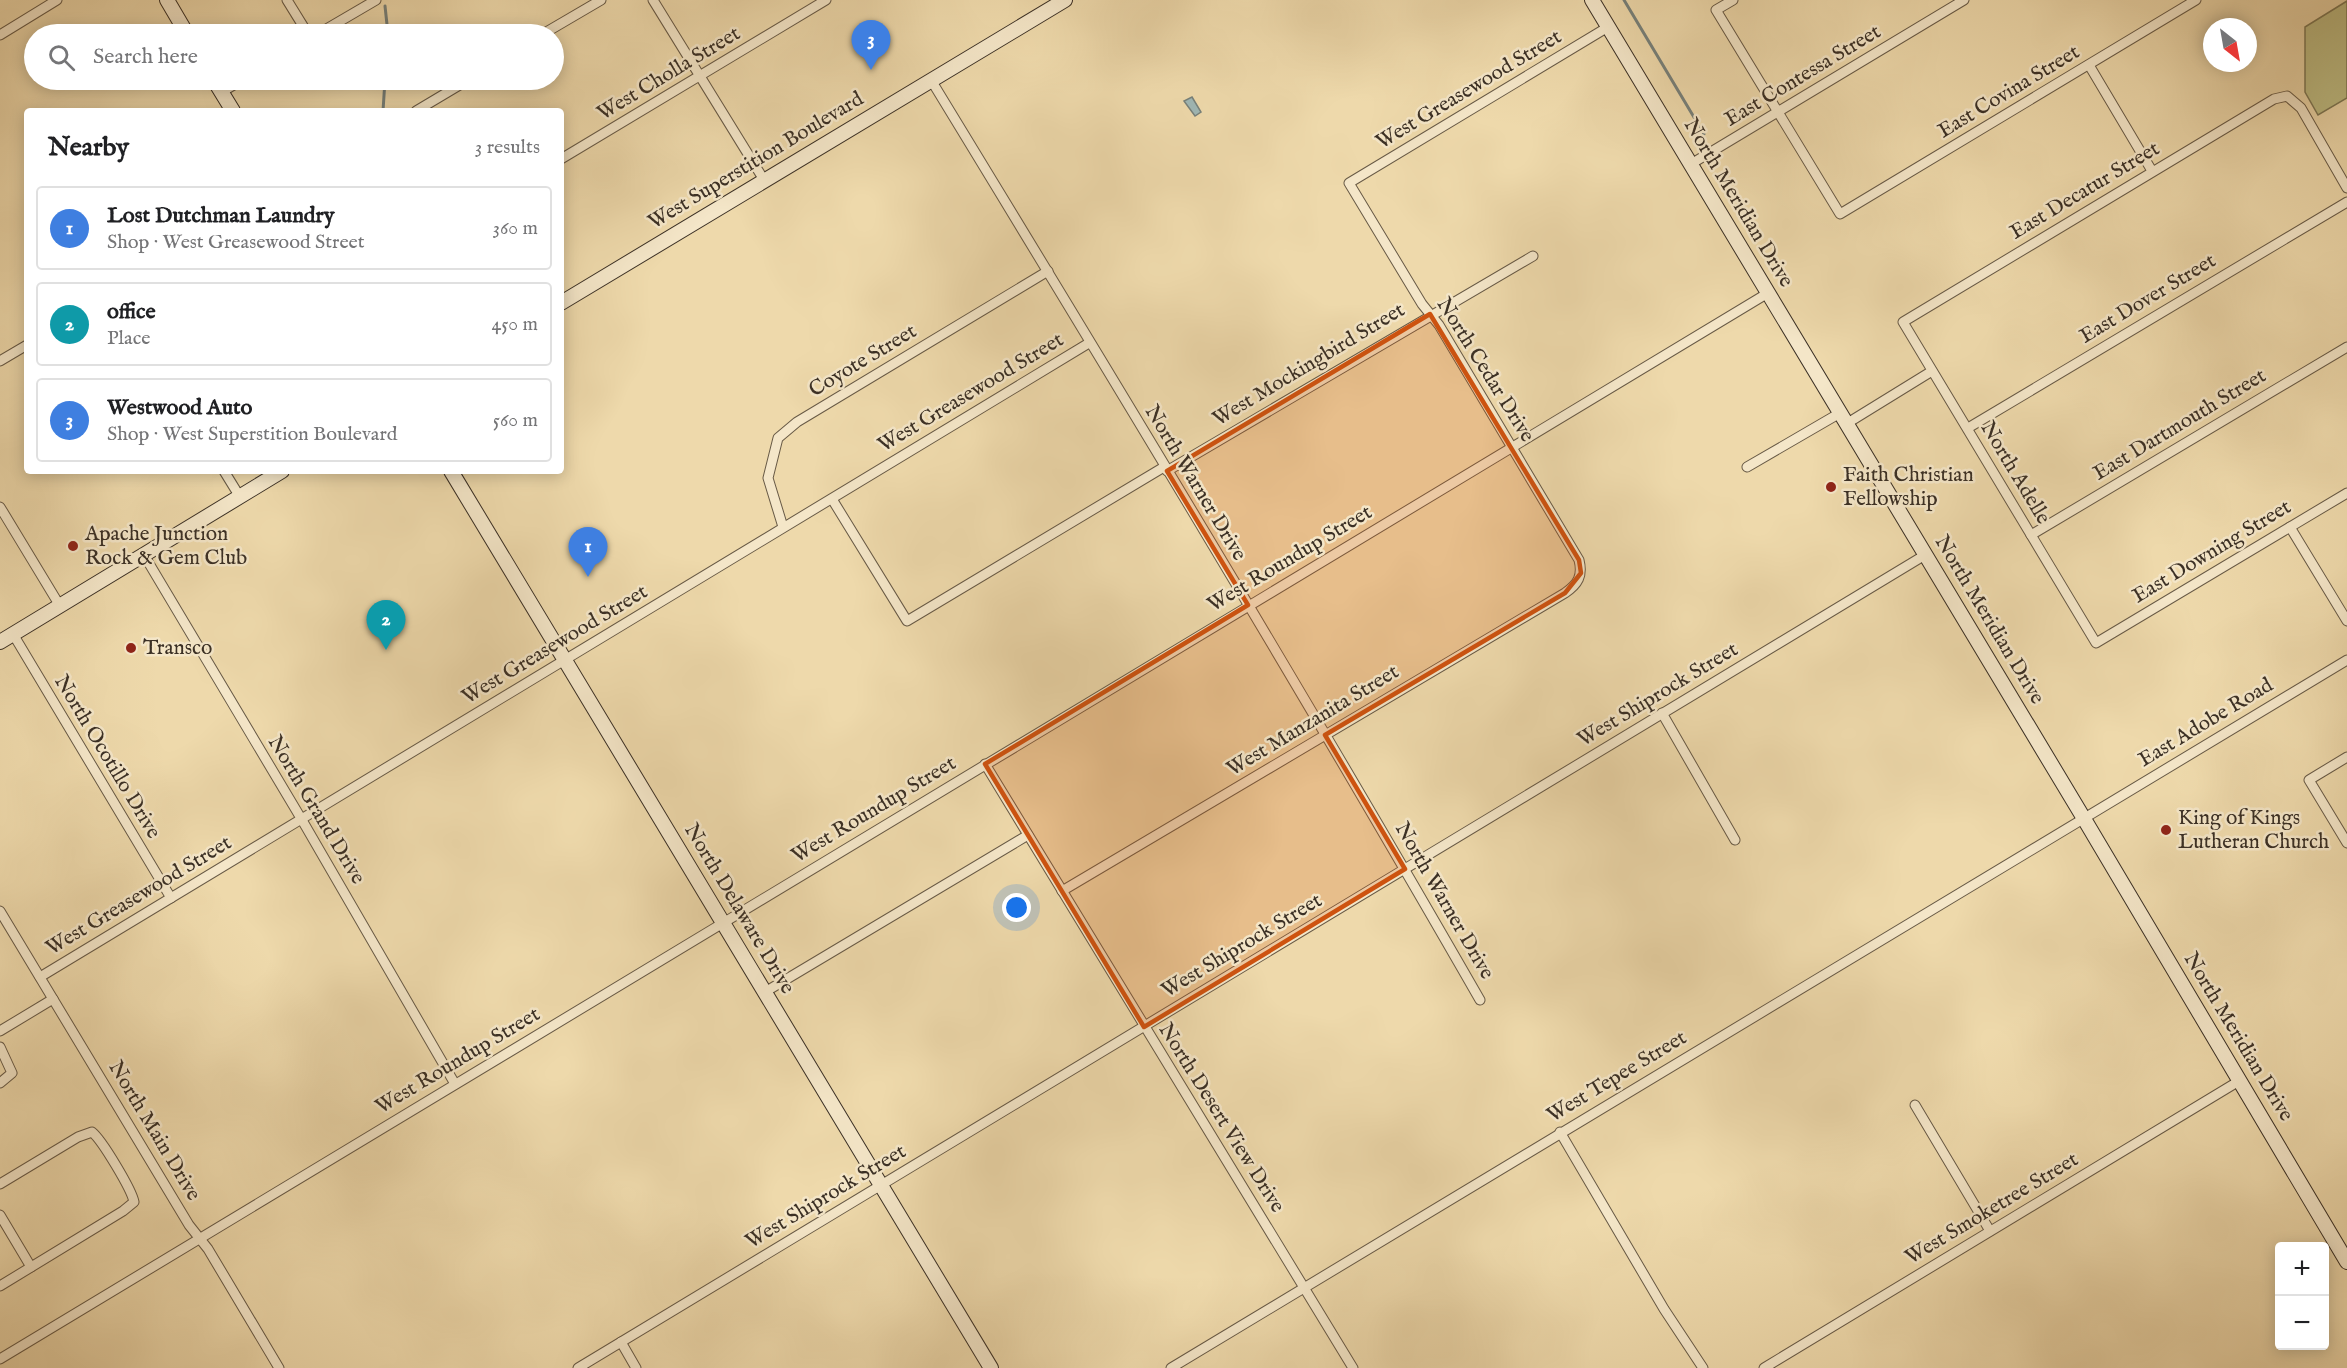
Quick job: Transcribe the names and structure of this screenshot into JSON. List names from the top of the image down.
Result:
{
  "streets": {
    "street": [
      "West Cholla Street",
      "East Contessa Street",
      "West Greasewood Street",
      "East Covina Street",
      "West Superstition Boulevard",
      "East Decatur Street",
      "North Meridian Drive",
      "East Dover Street",
      "Coyote Street",
      "West Mockingbird Street",
      "North Cedar Drive",
      "East Dartmouth Street",
      "North Adelle",
      "North Warner Drive",
      "East Downing Street",
      "West Roundup Street",
      "West Shiprock Street",
      "West Manzanita Street",
      "East Adobe Road",
      "North Ocotillo Drive",
      "North Grand Drive",
      "North Delaware Drive",
      "West Tepee Street",
      "North Desert View Drive",
      "North Main Drive",
      "West Smoketree Street"
    ]
  },
  "crossings": [
    ["East Contessa Street", "East Covina Street"],
    ["East Contessa Street", "North Meridian Drive"],
    ["West Greasewood Street", "North Meridian Drive"],
    ["West Greasewood Street", "Coyote Street"],
    ["West Greasewood Street", "West Mockingbird Street"],
    ["West Greasewood Street", "North Cedar Drive"],
    ["West Greasewood Street", "North Warner Drive"],
    ["West Greasewood Street", "North Ocotillo Drive"],
    ["West Greasewood Street", "North Grand Drive"],
    ["West Greasewood Street", "North Delaware Drive"],
    ["West Greasewood Street", "North Main Drive"],
    ["West Superstition Boulevard", "North Warner Drive"],
    ["East Decatur Street", "North Adelle"],
    ["North Meridian Drive", "West Roundup Street"],
    ["North Meridian Drive", "West Shiprock Street"],
    ["North Meridian Drive", "East Adobe Road"],
    ["North Meridian Drive", "West Tepee Street"],
    ["North Meridian Drive", "West Smoketree Street"],
    ["East Dover Street", "North Adelle"],
    ["Coyote Street", "North Warner Drive"],
    ["West Mockingbird Street", "North Cedar Drive"],
    ["West Mockingbird Street", "North Warner Drive"],
    ["North Cedar Drive", "West Roundup Street"],
    ["North Cedar Drive", "West Manzanita Street"],
    ["East Dartmouth Street", "North Adelle"],
    ["North Adelle", "East Downing Street"],
    ["North Warner Drive", "West Roundup Street"],
    ["North Warner Drive", "West Shiprock Street"],
    ["North Warner Drive", "West Manzanita Street"],
    ["West Roundup Street", "North Grand Drive"],
    ["West Roundup Street", "North Delaware Drive"],
    ["West Roundup Street", "North Desert View Drive"],
    ["West Roundup Street", "North Main Drive"],
    ["West Shiprock Street", "North Delaware Drive"],
    ["West Shiprock Street", "North Desert View Drive"],
    ["West Manzanita Street", "North Desert View Drive"],
    ["East Adobe Road", "West Tepee Street"],
    ["West Tepee Street", "North Desert View Drive"]
  ],
  "places": [
    "Faith Christian Fellowship",
    "Apache Junction Rock & Gem Club",
    "Transco",
    "King of Kings Lutheran Church"
  ],
  "north": "bottom right",
  "page": {
    "pins": ["3", "1", "2"],
    "search": "Search here",
    "heading": ["Nearby", "3 results"],
    "list": [
      {
        "mark": "1",
        "name": "Lost Dutchman Laundry",
        "note": "Shop · West Greasewood Street",
        "value": "360 m"
      },
      {
        "mark": "2",
        "name": "office",
        "note": "Place",
        "value": "450 m"
      },
      {
        "mark": "3",
        "name": "Westwood Auto",
        "note": "Shop · West Superstition Boulevard",
        "value": "560 m"
      }
    ],
    "map_buttons": ["+", "−"]
  }
}
